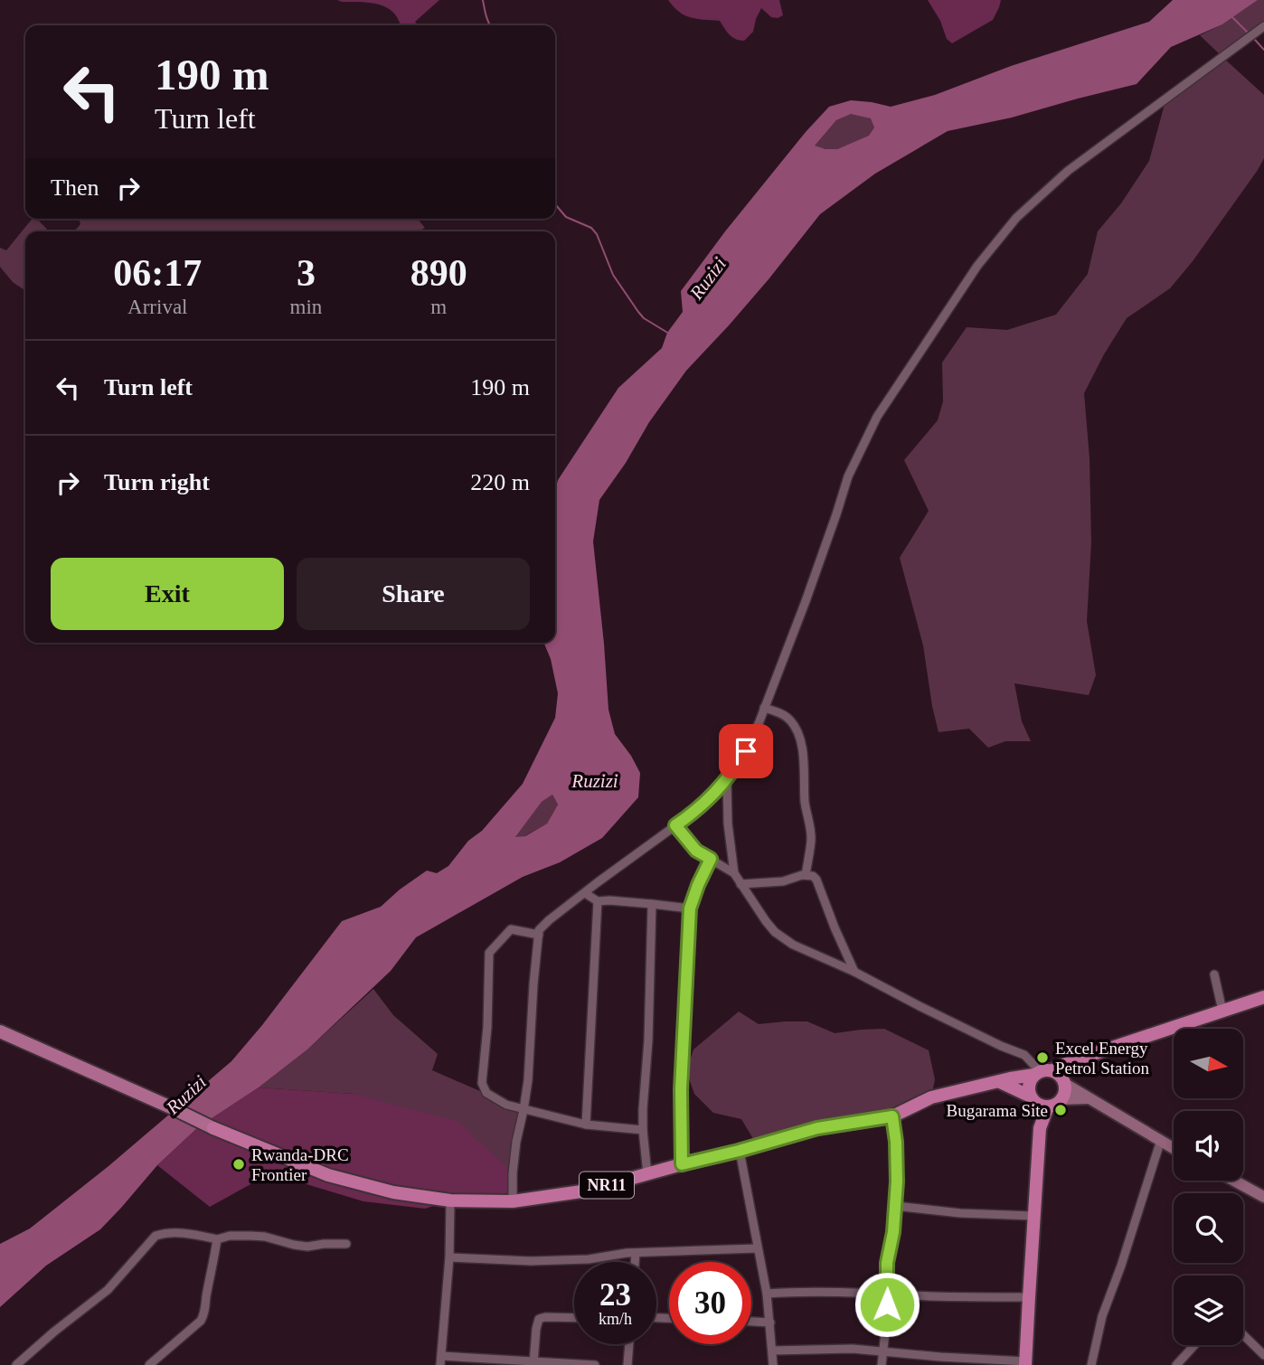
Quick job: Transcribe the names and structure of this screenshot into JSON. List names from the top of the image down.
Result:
{
  "streets": {
    "highway": ["NR11"]
  },
  "water": ["Ruzizi"],
  "places": ["Excel Energy Petrol Station", "Bugarama Site", "Rwanda-DRC Frontier"],
  "north": "right",
  "page": {
    "turn": ["190 m", "Turn left"],
    "then": "Then",
    "eta": [
      "06:17",
      "Arrival",
      "3",
      "min",
      "890",
      "m"
    ],
    "list": [
      {
        "name": "Turn left",
        "value": "190 m"
      },
      {
        "name": "Turn right",
        "value": "220 m"
      }
    ],
    "buttons": ["Exit", "Share"],
    "speed": "23 km/h",
    "limit": "30"
  }
}
